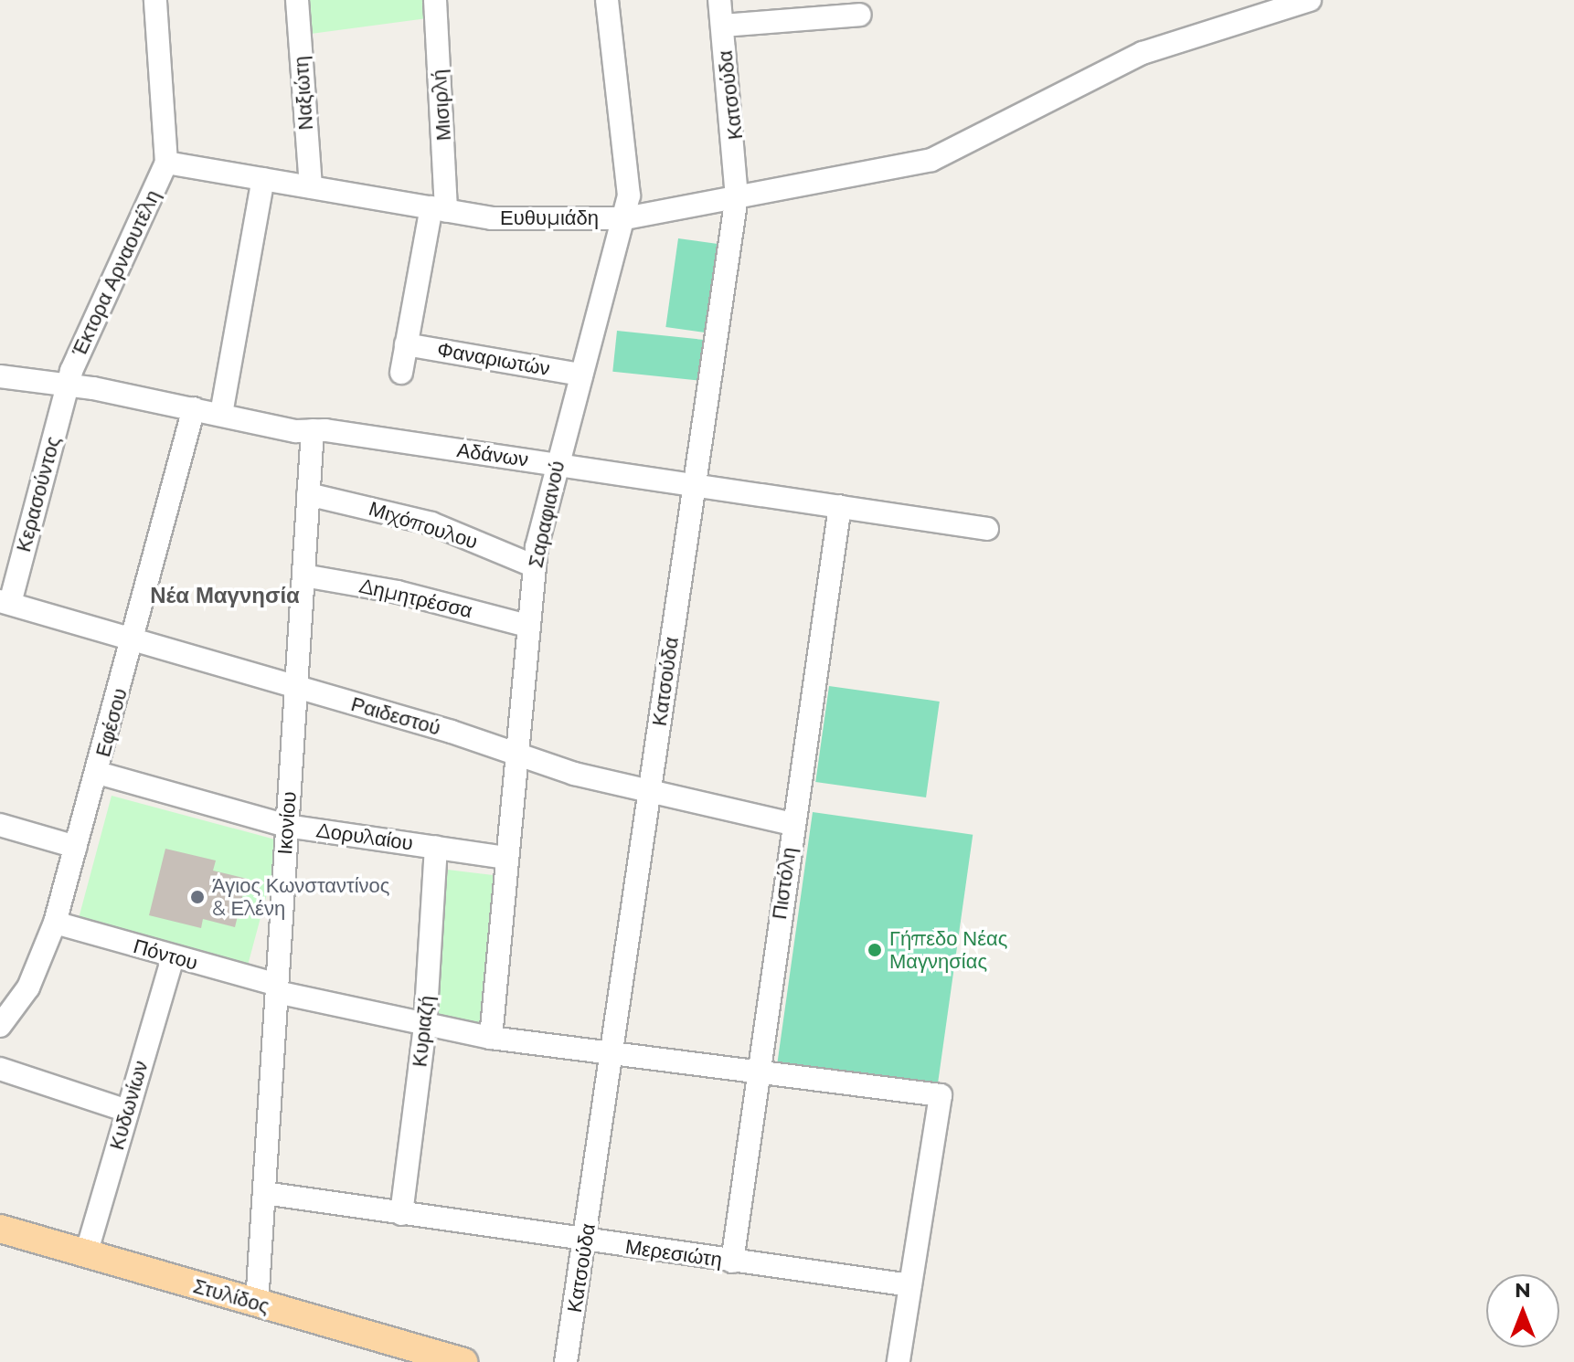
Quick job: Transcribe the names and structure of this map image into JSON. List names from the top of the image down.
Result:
{
  "streets": {
    "main road": ["Στυλίδος"],
    "street": [
      "Ναξιώτη",
      "Κατσούδα",
      "Μισιρλή",
      "Ευθυμιάδη",
      "Έκτορα Αρναουτέλη",
      "Φαναριωτών",
      "Αδάνων",
      "Κερασούντος",
      "Σαραφιανού",
      "Μιχόπουλου",
      "Δημητρέσσα",
      "Ραιδεστού",
      "Εφέσου",
      "Ικονίου",
      "Δορυλαίου",
      "Πιστόλη",
      "Πόντου",
      "Κυριαζή",
      "Κυδωνίων",
      "Μερεσιώτη"
    ]
  },
  "crossings": [
    ["Ναξιώτη", "Ευθυμιάδη"],
    ["Κατσούδα", "Ευθυμιάδη"],
    ["Κατσούδα", "Αδάνων"],
    ["Κατσούδα", "Ραιδεστού"],
    ["Κατσούδα", "Πόντου"],
    ["Κατσούδα", "Μερεσιώτη"],
    ["Μισιρλή", "Ευθυμιάδη"],
    ["Μισιρλή", "Φαναριωτών"],
    ["Ευθυμιάδη", "Έκτορα Αρναουτέλη"],
    ["Ευθυμιάδη", "Σαραφιανού"],
    ["Έκτορα Αρναουτέλη", "Αδάνων"],
    ["Έκτορα Αρναουτέλη", "Κερασούντος"],
    ["Φαναριωτών", "Σαραφιανού"],
    ["Αδάνων", "Κερασούντος"],
    ["Αδάνων", "Σαραφιανού"],
    ["Αδάνων", "Εφέσου"],
    ["Αδάνων", "Ικονίου"],
    ["Αδάνων", "Πιστόλη"],
    ["Κερασούντος", "Ραιδεστού"],
    ["Σαραφιανού", "Μιχόπουλου"],
    ["Σαραφιανού", "Δημητρέσσα"],
    ["Σαραφιανού", "Ραιδεστού"],
    ["Σαραφιανού", "Δορυλαίου"],
    ["Σαραφιανού", "Πόντου"],
    ["Μιχόπουλου", "Ικονίου"],
    ["Δημητρέσσα", "Ικονίου"],
    ["Ραιδεστού", "Εφέσου"],
    ["Ραιδεστού", "Ικονίου"],
    ["Ραιδεστού", "Πιστόλη"],
    ["Εφέσου", "Δορυλαίου"],
    ["Εφέσου", "Πόντου"],
    ["Ικονίου", "Δορυλαίου"],
    ["Ικονίου", "Πόντου"],
    ["Ικονίου", "Μερεσιώτη"],
    ["Ικονίου", "Στυλίδος"],
    ["Δορυλαίου", "Κυριαζή"],
    ["Πιστόλη", "Πόντου"],
    ["Πιστόλη", "Μερεσιώτη"],
    ["Πόντου", "Κυριαζή"],
    ["Πόντου", "Κυδωνίων"],
    ["Πόντου", "Μερεσιώτη"],
    ["Κυριαζή", "Μερεσιώτη"],
    ["Κυδωνίων", "Στυλίδος"]
  ],
  "districts": ["Νέα Μαγνησία"],
  "places": ["Άγιος Κωνσταντίνος & Ελένη", "Γήπεδο Νέας Μαγνησίας"],
  "north": "top"
}
